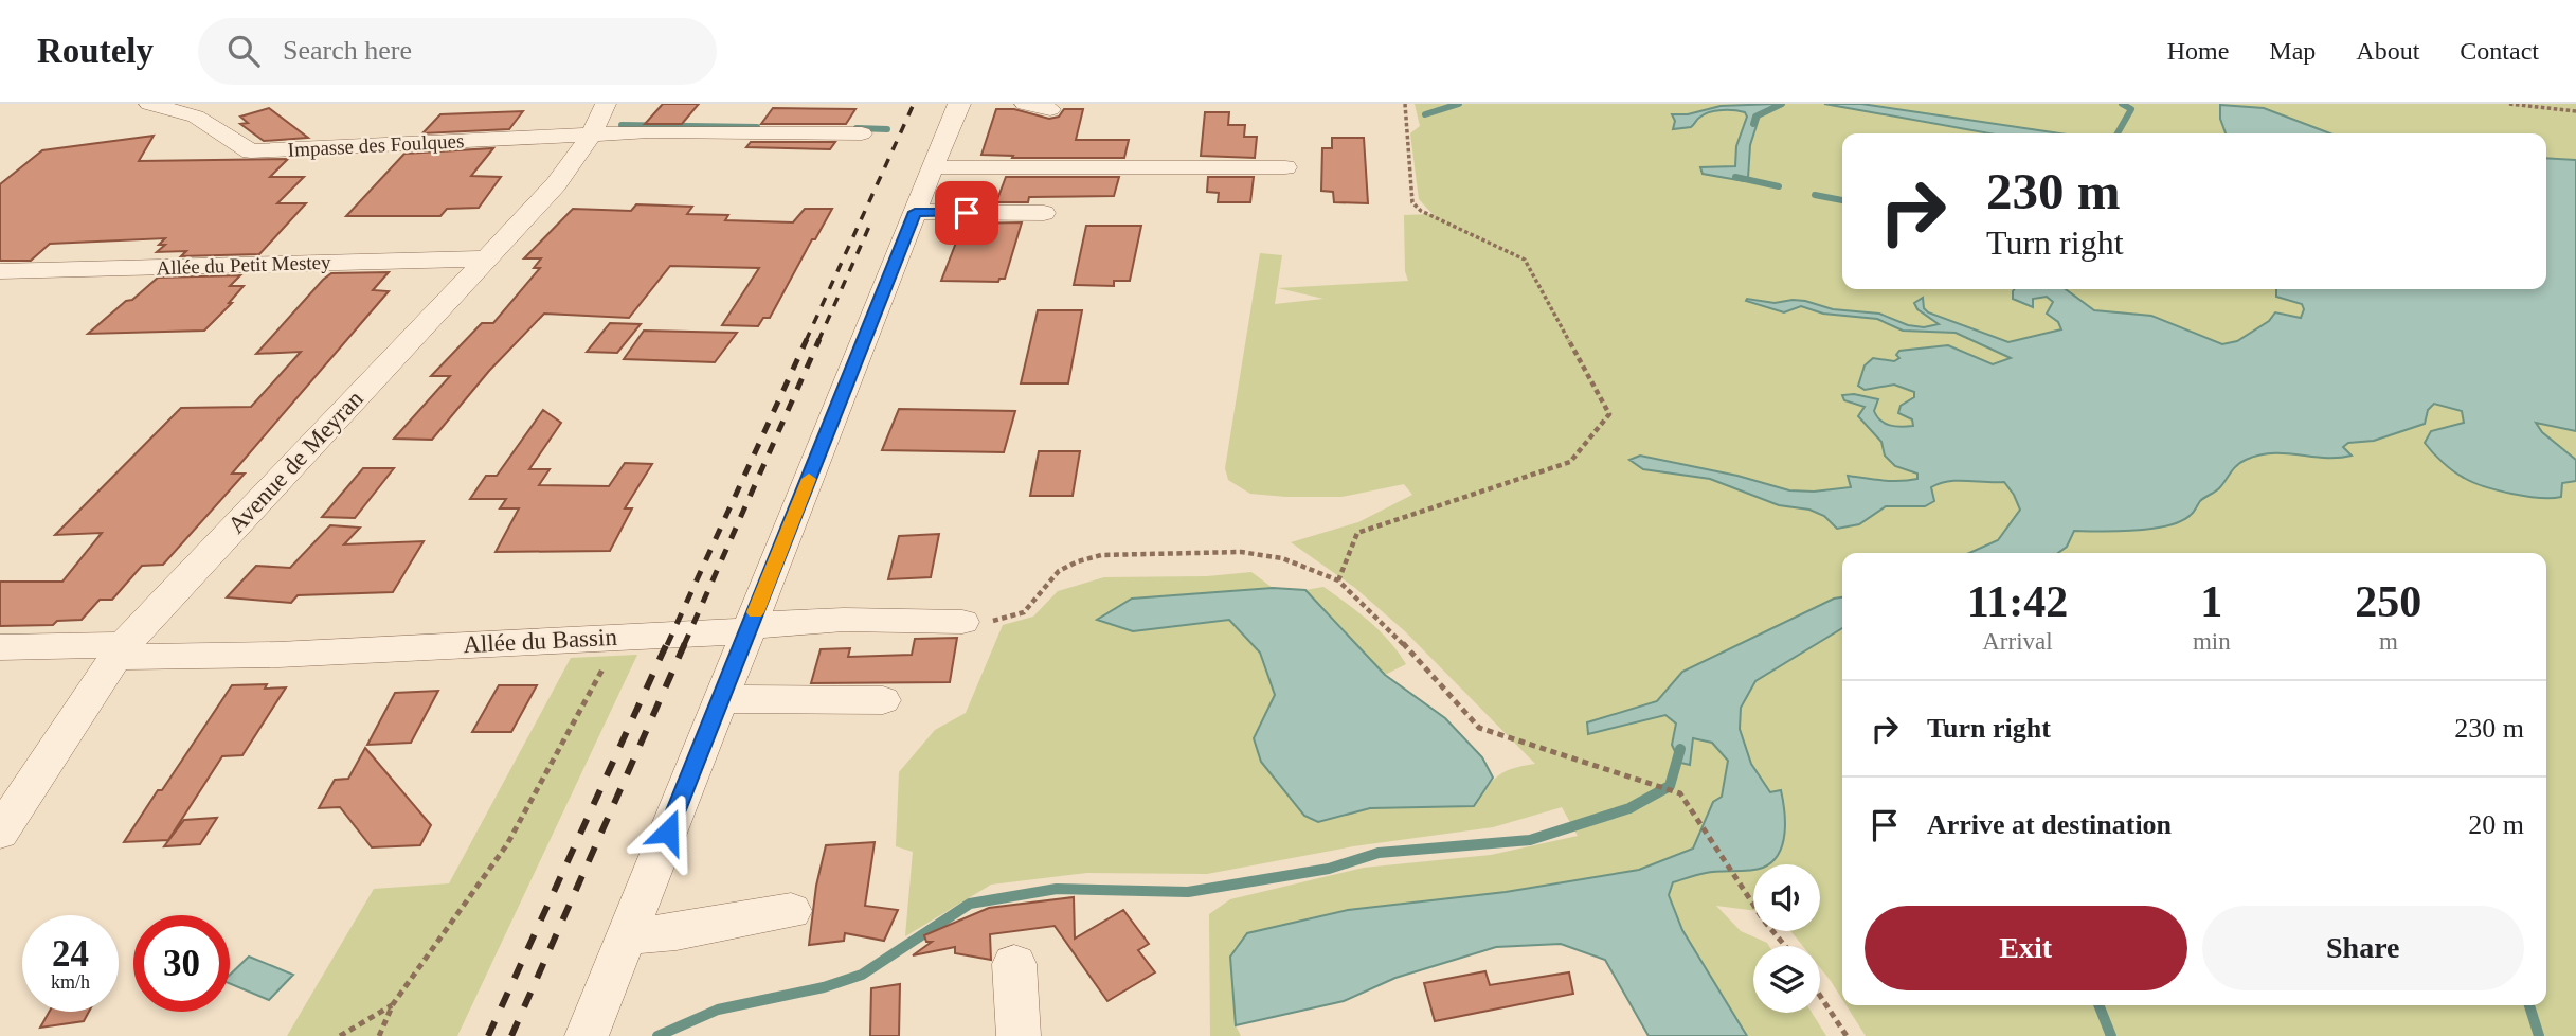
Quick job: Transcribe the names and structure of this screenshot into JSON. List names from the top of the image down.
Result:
{
  "streets": {
    "street": [
      "Impasse des Foulques",
      "Allée du Petit Mestey",
      "Avenue de Meyran",
      "Allée du Bassin"
    ]
  },
  "crossings": [
    ["Impasse des Foulques", "Avenue de Meyran"],
    ["Allée du Petit Mestey", "Avenue de Meyran"],
    ["Avenue de Meyran", "Allée du Bassin"]
  ],
  "page": {
    "header": "Routely",
    "search": "Search here",
    "nav": [
      "Home",
      "Map",
      "About",
      "Contact"
    ],
    "turn": ["230 m", "Turn right"],
    "eta": [
      "11:42",
      "Arrival",
      "1",
      "min",
      "250",
      "m"
    ],
    "list": [
      {
        "name": "Turn right",
        "value": "230 m"
      },
      {
        "name": "Arrive at destination",
        "value": "20 m"
      }
    ],
    "buttons": ["Exit", "Share"],
    "speed": "24 km/h",
    "limit": "30"
  }
}
